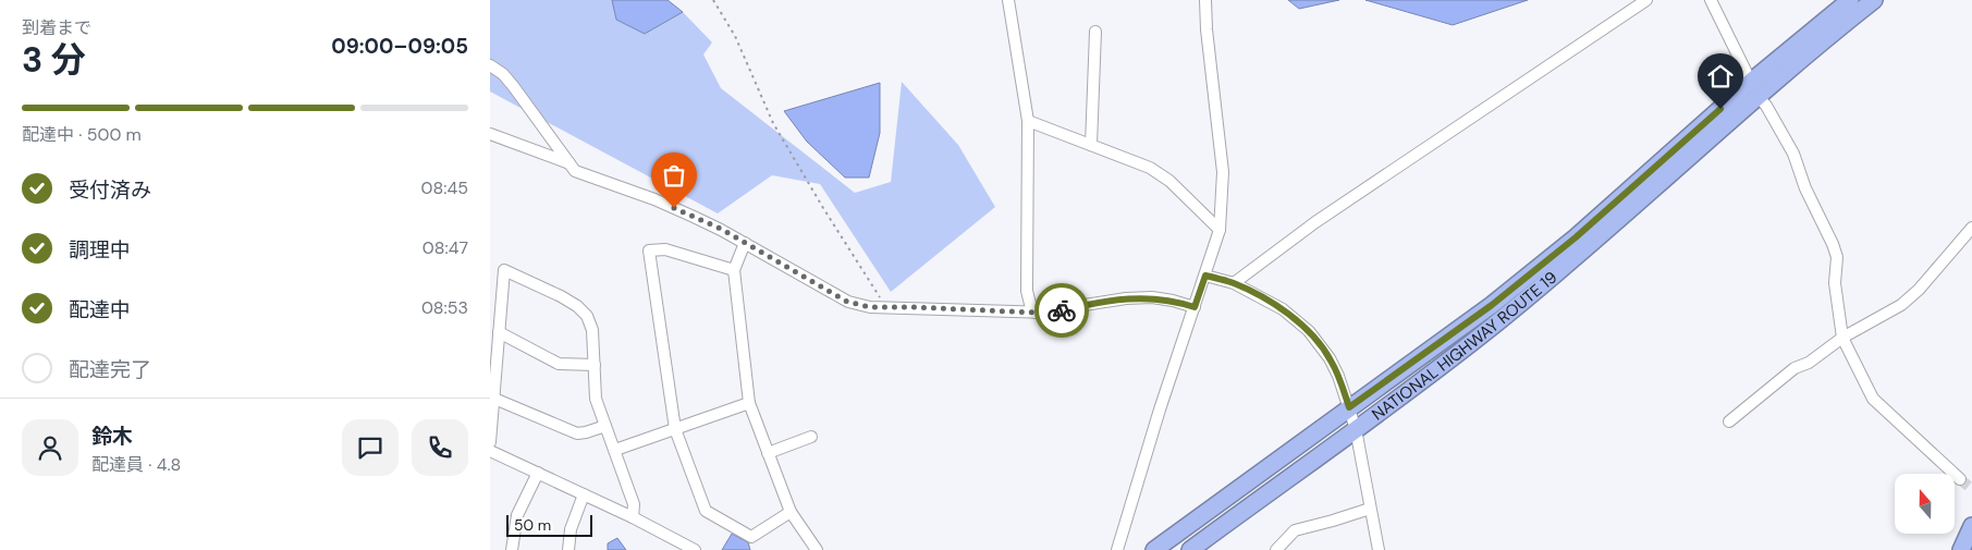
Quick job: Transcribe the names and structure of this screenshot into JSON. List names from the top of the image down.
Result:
{
  "streets": {
    "highway": ["NATIONAL HIGHWAY ROUTE 19"]
  },
  "scale_bar": "50 m",
  "north": "top",
  "page": {
    "heading": ["3 分", "到着まで", "09:00–09:05"],
    "panel": ["鈴木", "配達員 · 4.8"],
    "bar": "配達中 · 500 m",
    "list": [
      ["受付済み", "08:45"],
      ["調理中", "08:47"],
      ["配達中", "08:53"],
      "配達完了"
    ],
    "scale": "50 m"
  }
}
